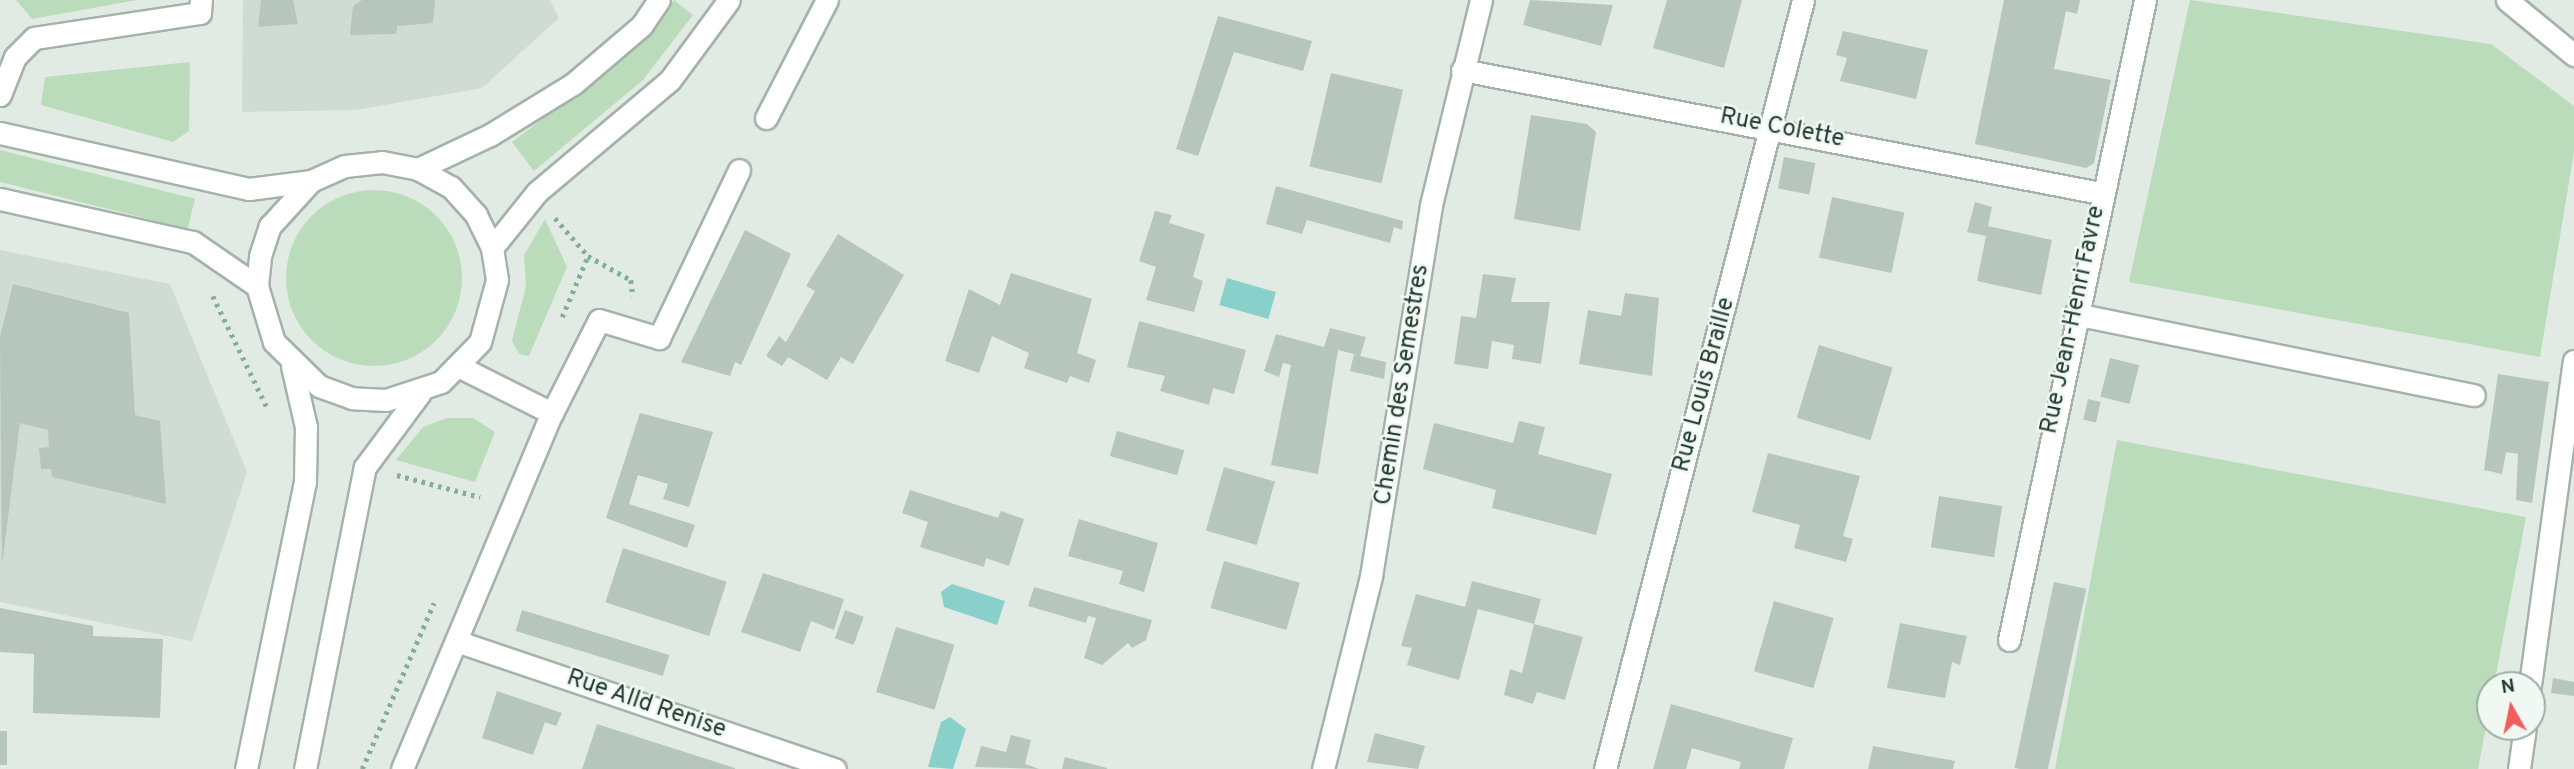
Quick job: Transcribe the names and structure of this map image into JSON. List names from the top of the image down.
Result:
{
  "streets": {
    "street": [
      "Rue Colette",
      "Rue Jean-Henri Favre",
      "Chemin des Semestres",
      "Rue Louis Braille",
      "Rue Alld Renise"
    ]
  },
  "crossings": [
    ["Rue Colette", "Rue Jean-Henri Favre"],
    ["Rue Colette", "Chemin des Semestres"],
    ["Rue Colette", "Rue Louis Braille"]
  ],
  "north": "top"
}
